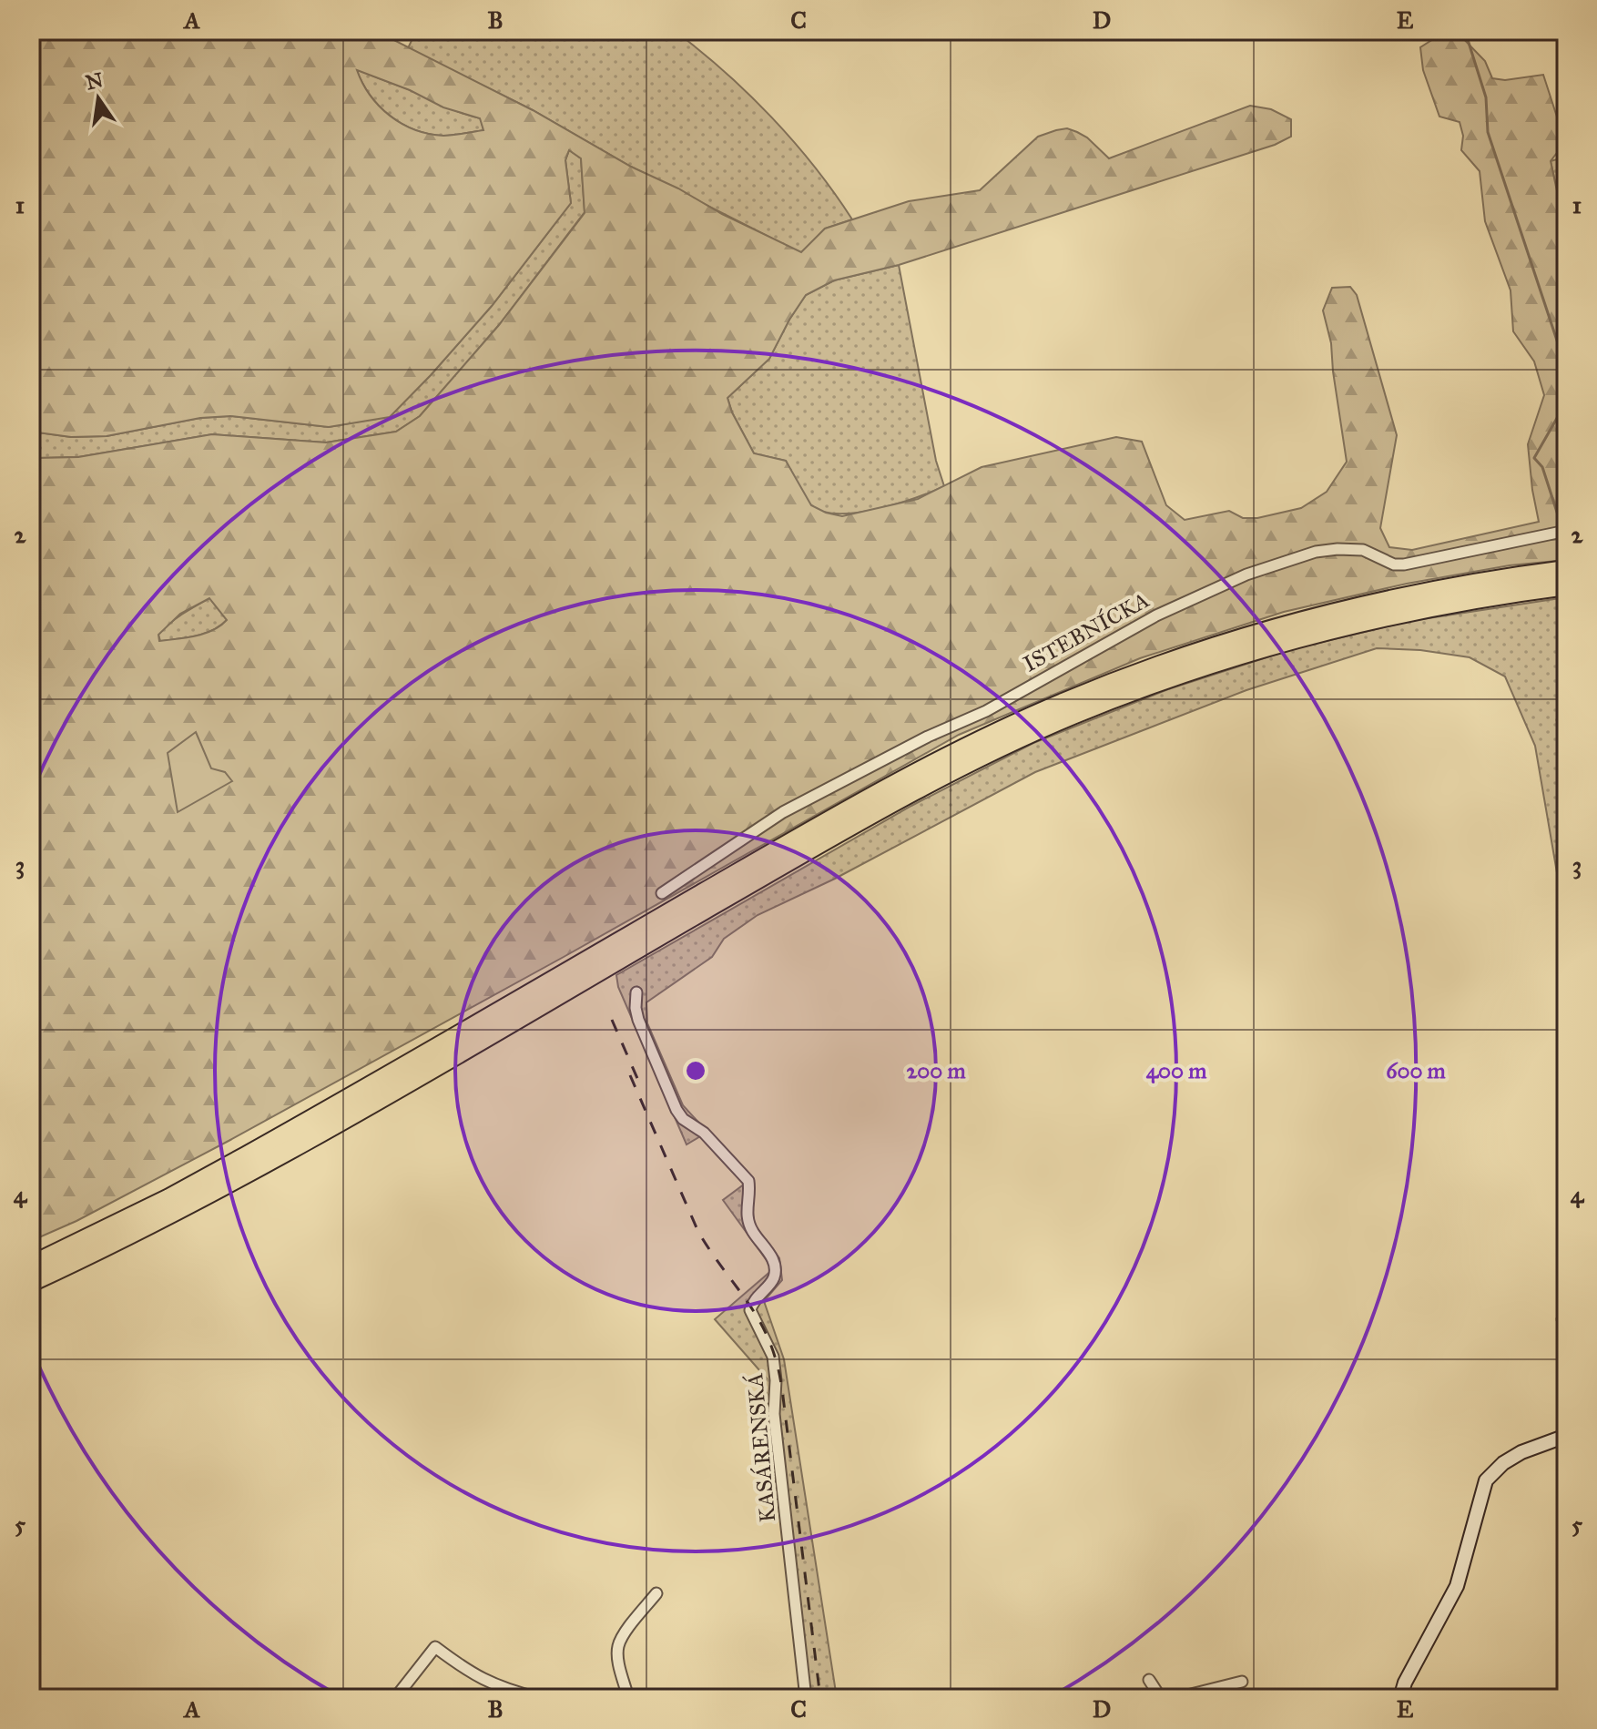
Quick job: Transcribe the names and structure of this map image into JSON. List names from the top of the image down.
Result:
{
  "streets": {
    "street": ["ISTEBNÍCKA", "KASÁRENSKÁ"]
  },
  "north": "top",
  "grid": {
    "columns": [
      "A",
      "B",
      "C",
      "D",
      "E"
    ],
    "rows": [
      "1",
      "2",
      "3",
      "4",
      "5"
    ]
  },
  "rings": ["200 m", "400 m", "600 m"]
}
